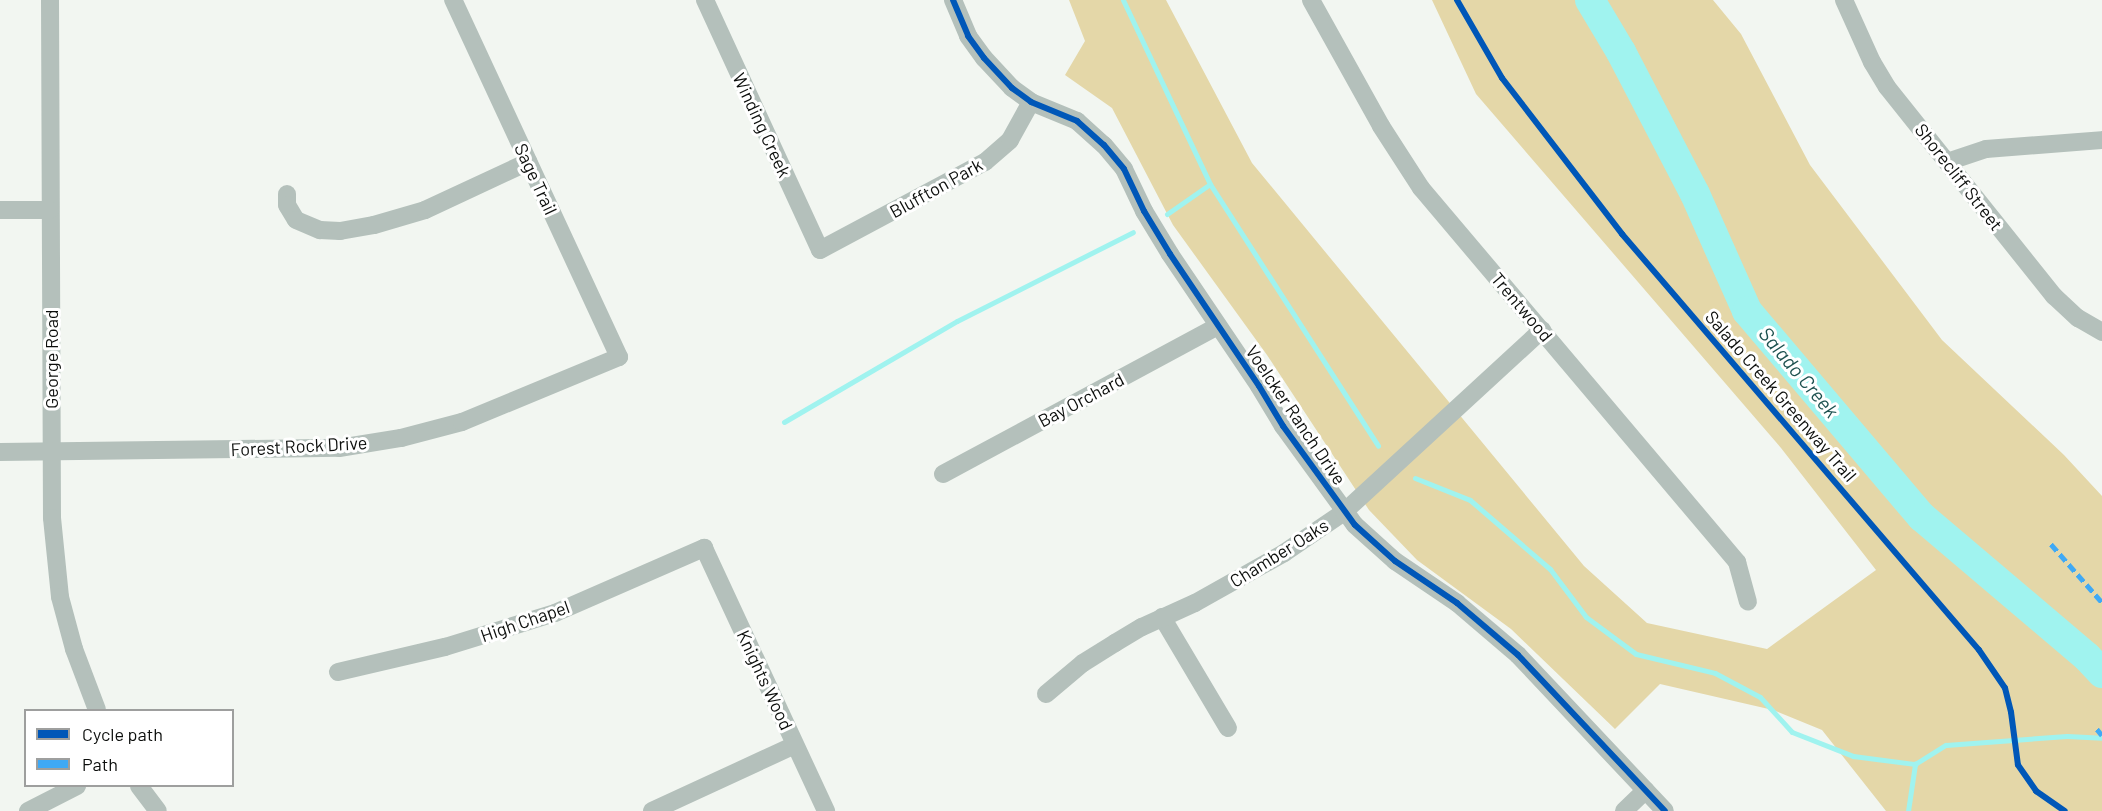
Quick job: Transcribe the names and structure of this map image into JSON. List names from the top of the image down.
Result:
{
  "streets": {
    "street": [
      "Winding Creek",
      "Shorecliff Street",
      "Sage Trail",
      "Bluffton Park",
      "Trentwood",
      "George Road",
      "Bay Orchard",
      "Voelcker Ranch Drive",
      "Forest Rock Drive",
      "Chamber Oaks",
      "High Chapel",
      "Knights Wood"
    ],
    "cycle path": ["Salado Creek Greenway Trail"]
  },
  "crossings": [
    ["Winding Creek", "Bluffton Park"],
    ["Sage Trail", "Forest Rock Drive"],
    ["Bluffton Park", "Voelcker Ranch Drive"],
    ["Trentwood", "Chamber Oaks"],
    ["George Road", "Forest Rock Drive"],
    ["Bay Orchard", "Voelcker Ranch Drive"],
    ["Voelcker Ranch Drive", "Chamber Oaks"],
    ["High Chapel", "Knights Wood"]
  ],
  "water": ["Salado Creek"],
  "legend": ["Cycle path", "Path"]
}
